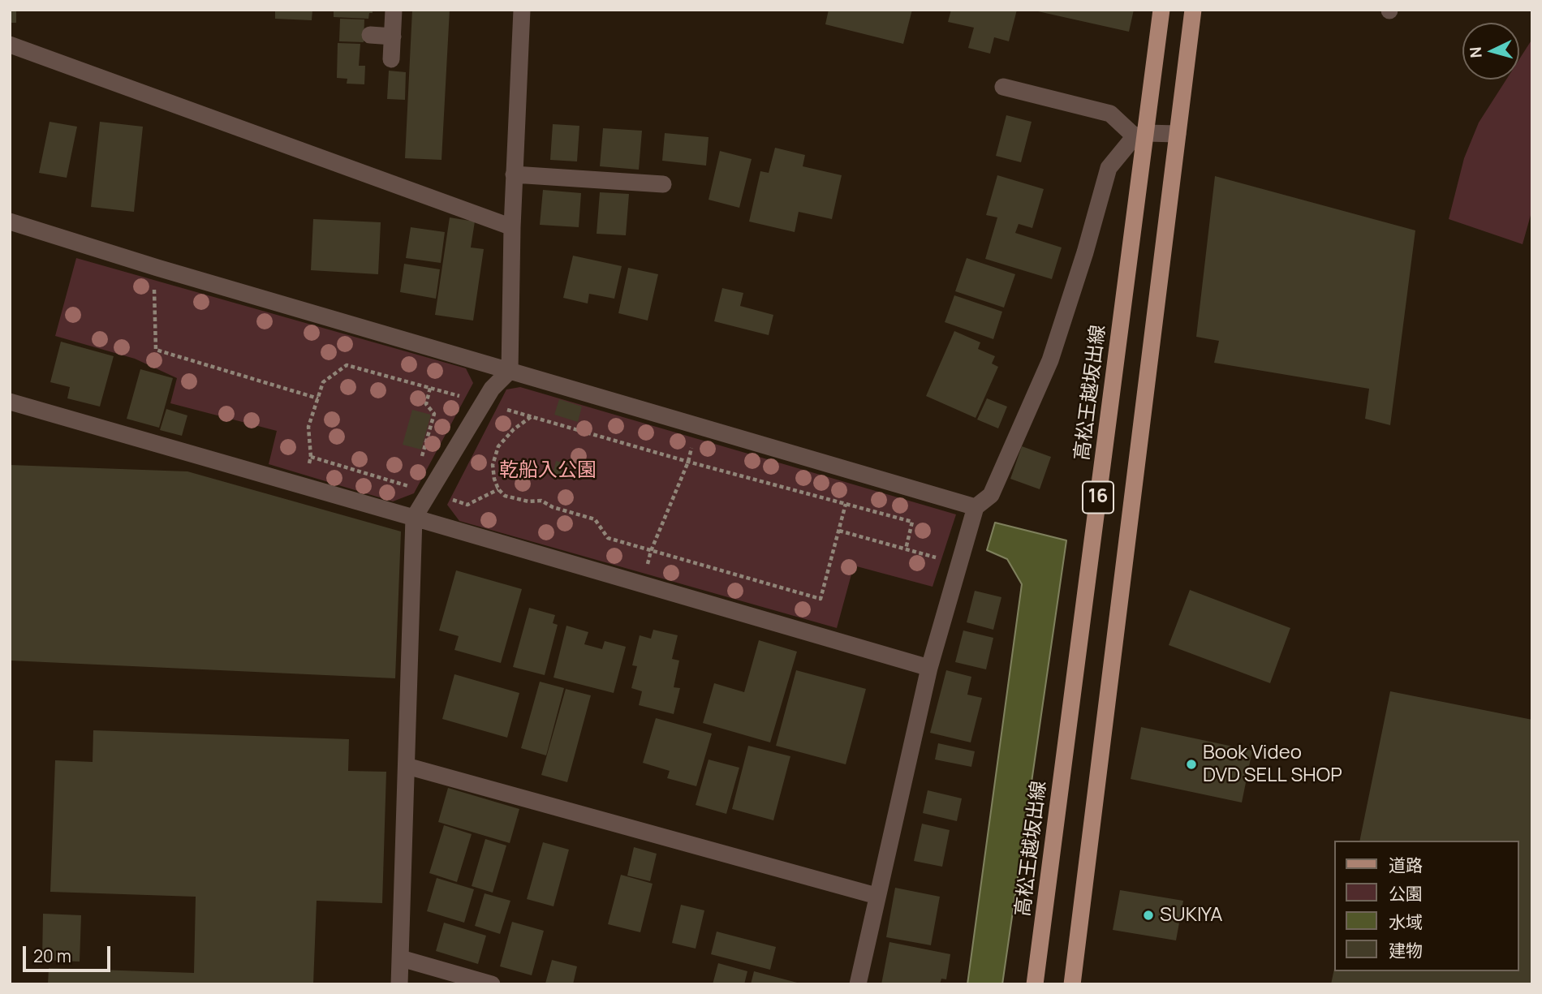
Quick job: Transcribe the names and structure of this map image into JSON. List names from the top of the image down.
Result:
{
  "streets": {
    "main road": ["高松王越坂出線", "16"]
  },
  "parks": ["乾船入公園"],
  "places": ["Book Video DVD SELL SHOP", "SUKIYA"],
  "legend": [
    "道路",
    "公園",
    "水域",
    "建物"
  ],
  "scale_bar": "20 m",
  "north": "left"
}
